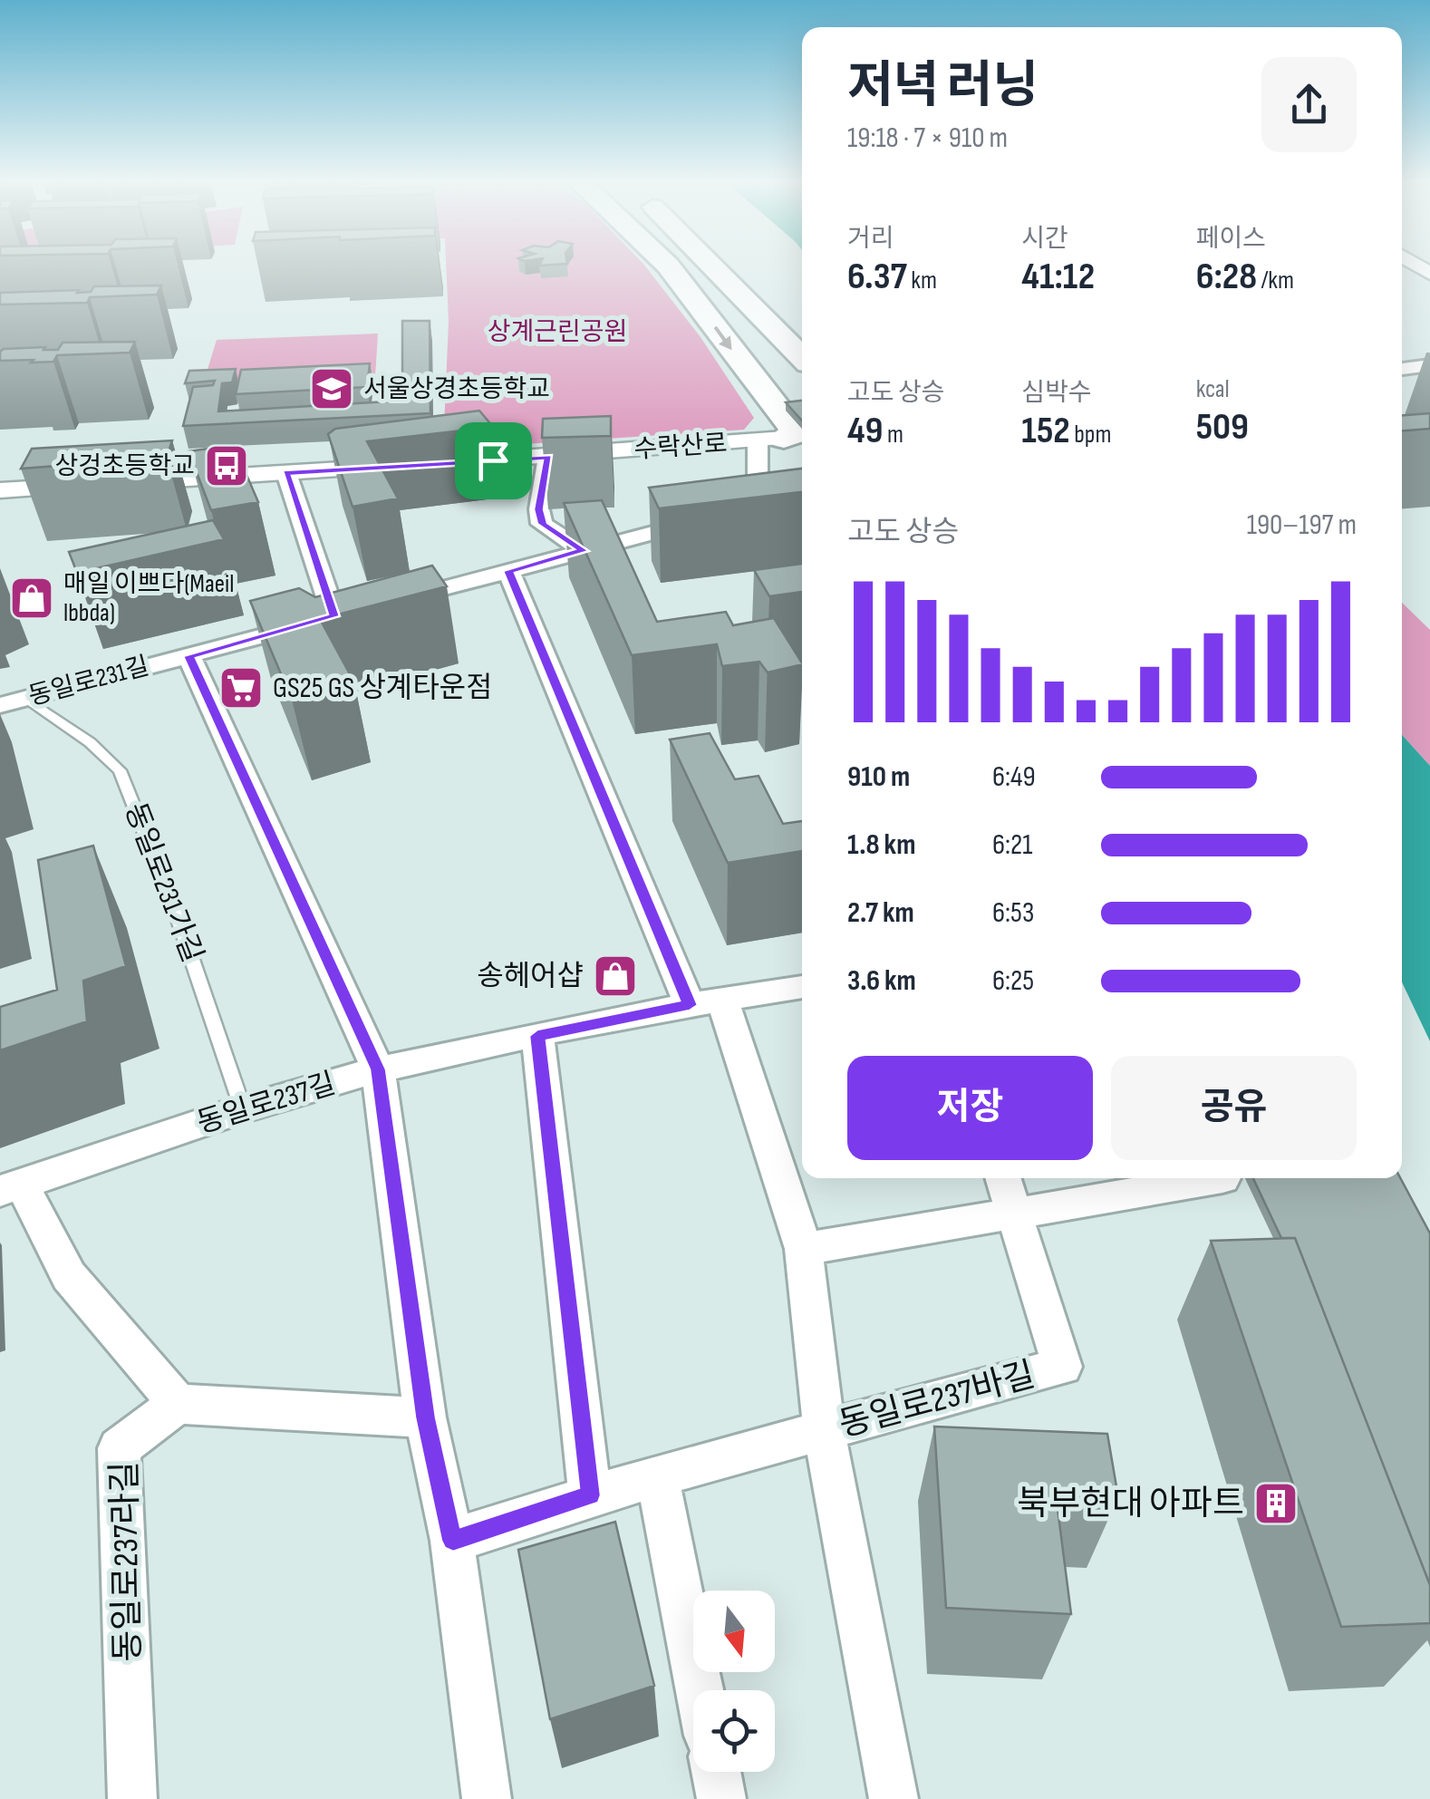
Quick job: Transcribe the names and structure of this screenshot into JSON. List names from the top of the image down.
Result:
{
  "streets": {
    "street": [
      "수락산로",
      "동일로231길",
      "동일로237길",
      "동일로237바길",
      "동일로237라길"
    ],
    "lane": ["동일로231가길"]
  },
  "crossings": [
    ["수락산로", "동일로231길"],
    ["동일로231길", "동일로231가길"],
    ["동일로231가길", "동일로237길"]
  ],
  "parks": ["상계근린공원"],
  "places": {
    "school or university": ["서울상경초등학교"],
    "bus stop": ["상겅초등학교"],
    "shop": ["매일 이쁘다(Maeil lbbda)", "송헤어샵"],
    "supermarket": ["GS25 GS 상계타운점"],
    "building": ["북부현대 아파트"]
  },
  "north": "bottom",
  "page": {
    "heading": ["저녁 러닝", "19:18 · 7 × 910 m"],
    "stats": [
      ["거리", "6.37 km"],
      ["시간", "41:12"],
      ["페이스", "6:28 /km"],
      ["고도 상승", "49 m"],
      ["심박수", "152 bpm"],
      ["kcal", "509"]
    ],
    "chart": ["고도 상승", "190–197 m"],
    "list": [
      {
        "name": "910 m",
        "note": "6:49"
      },
      {
        "name": "1.8 km",
        "note": "6:21"
      },
      {
        "name": "2.7 km",
        "note": "6:53"
      },
      {
        "name": "3.6 km",
        "note": "6:25"
      }
    ],
    "buttons": ["저장", "공유"]
  }
}
